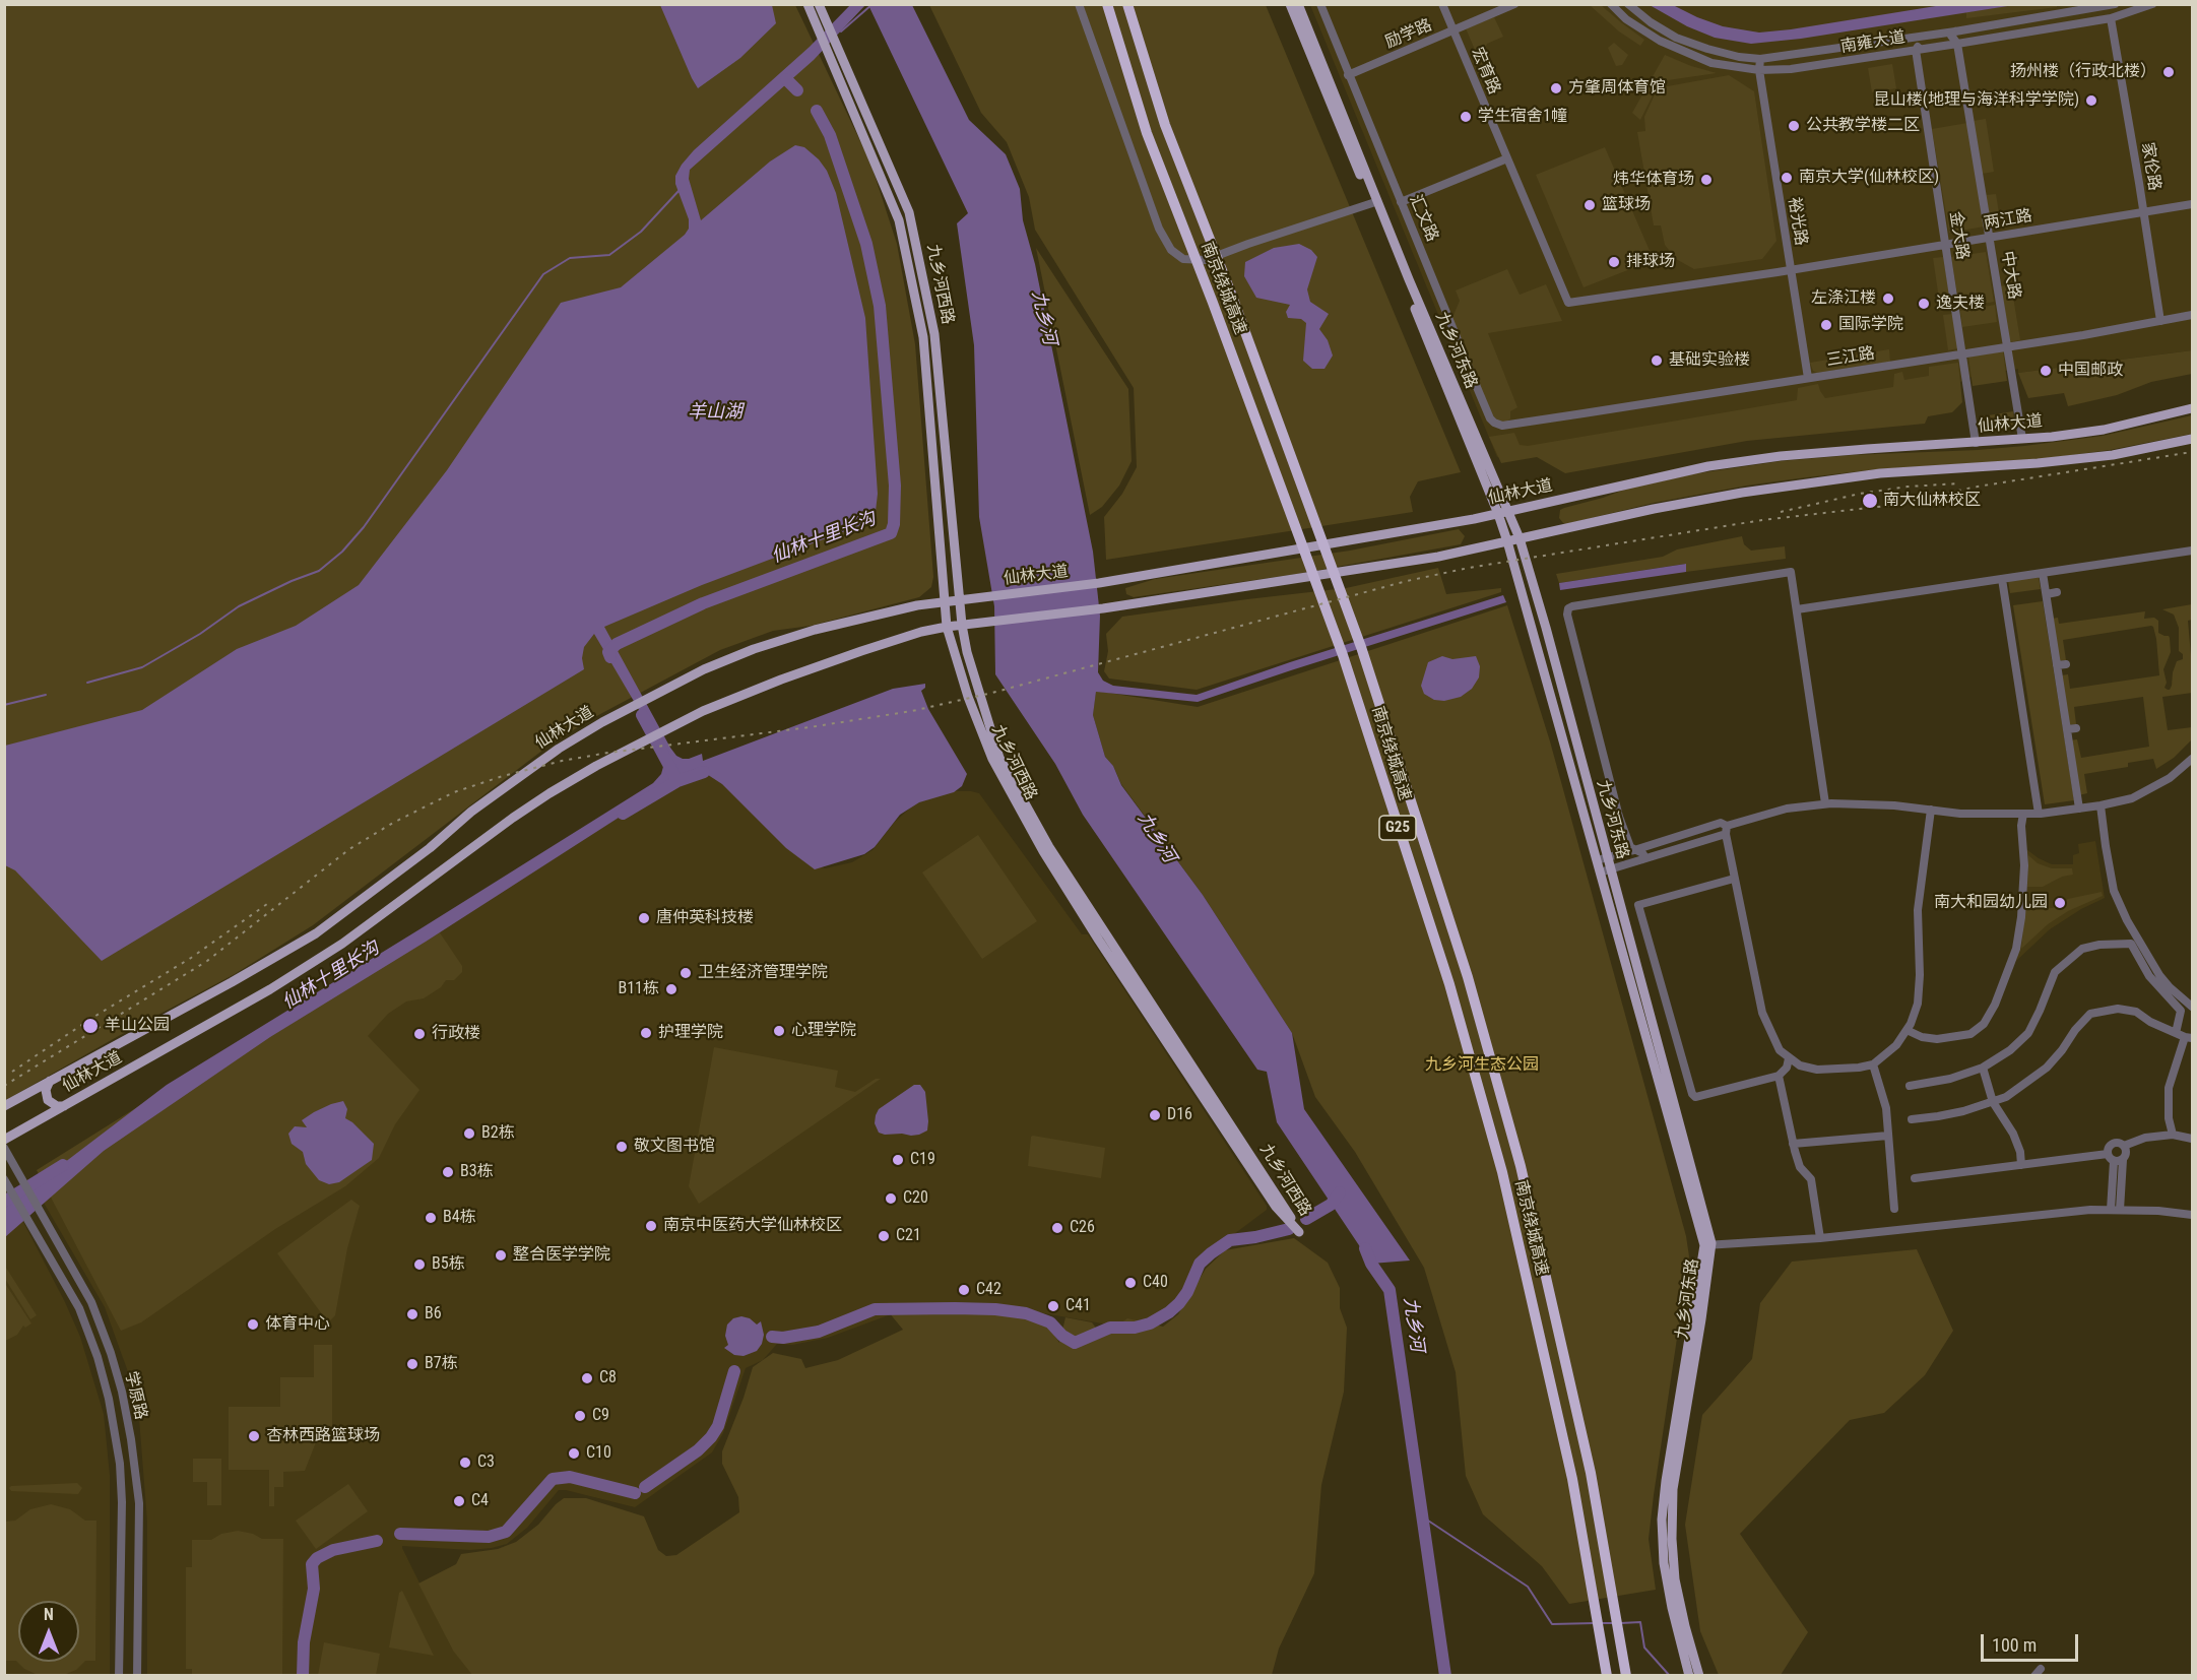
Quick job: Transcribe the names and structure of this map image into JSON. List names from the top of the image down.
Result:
{
  "streets": {
    "highway": ["南京绕城高速", "G25"],
    "main road": ["九乡河西路", "九乡河东路", "仙林大道"],
    "street": [
      "励学路",
      "南雍大道",
      "宏育路",
      "家伦路",
      "汇文路",
      "两江路",
      "裕光路",
      "金大路",
      "中大路",
      "三江路",
      "学原路"
    ]
  },
  "crossings": [
    ["励学路", "宏育路"],
    ["励学路", "汇文路"],
    ["南雍大道", "家伦路"],
    ["南雍大道", "裕光路"],
    ["南雍大道", "金大路"],
    ["南雍大道", "中大路"],
    ["宏育路", "两江路"],
    ["家伦路", "两江路"],
    ["家伦路", "三江路"],
    ["汇文路", "三江路"],
    ["两江路", "裕光路"],
    ["两江路", "金大路"],
    ["两江路", "中大路"],
    ["裕光路", "三江路"],
    ["金大路", "三江路"],
    ["金大路", "仙林大道"],
    ["中大路", "三江路"],
    ["中大路", "仙林大道"],
    ["九乡河西路", "仙林大道"],
    ["九乡河东路", "仙林大道"]
  ],
  "water": ["九乡河", "羊山湖", "仙林十里长沟"],
  "parks": ["九乡河生态公园"],
  "places": [
    "扬州楼（行政北楼）",
    "方肇周体育馆",
    "昆山楼(地理与海洋科学学院)",
    "学生宿舍1幢",
    "公共教学楼二区",
    "南京大学(仙林校区)",
    "炜华体育场",
    "篮球场",
    "排球场",
    "左涤江楼",
    "逸夫楼",
    "国际学院",
    "基础实验楼",
    "中国邮政",
    "南大仙林校区",
    "南大和园幼儿园",
    "唐仲英科技楼",
    "卫生经济管理学院",
    "B11栋",
    "羊山公园",
    "心理学院",
    "护理学院",
    "行政楼",
    "D16",
    "B2栋",
    "敬文图书馆",
    "C19",
    "B3栋",
    "C20",
    "B4栋",
    "南京中医药大学仙林校区",
    "C26",
    "C21",
    "整合医学学院",
    "B5栋",
    "C40",
    "C42",
    "C41",
    "B6",
    "体育中心",
    "B7栋",
    "C8",
    "C9",
    "杏林西路篮球场",
    "C10",
    "C3",
    "C4"
  ],
  "scale_bar": "100 m",
  "north": "top"
}
